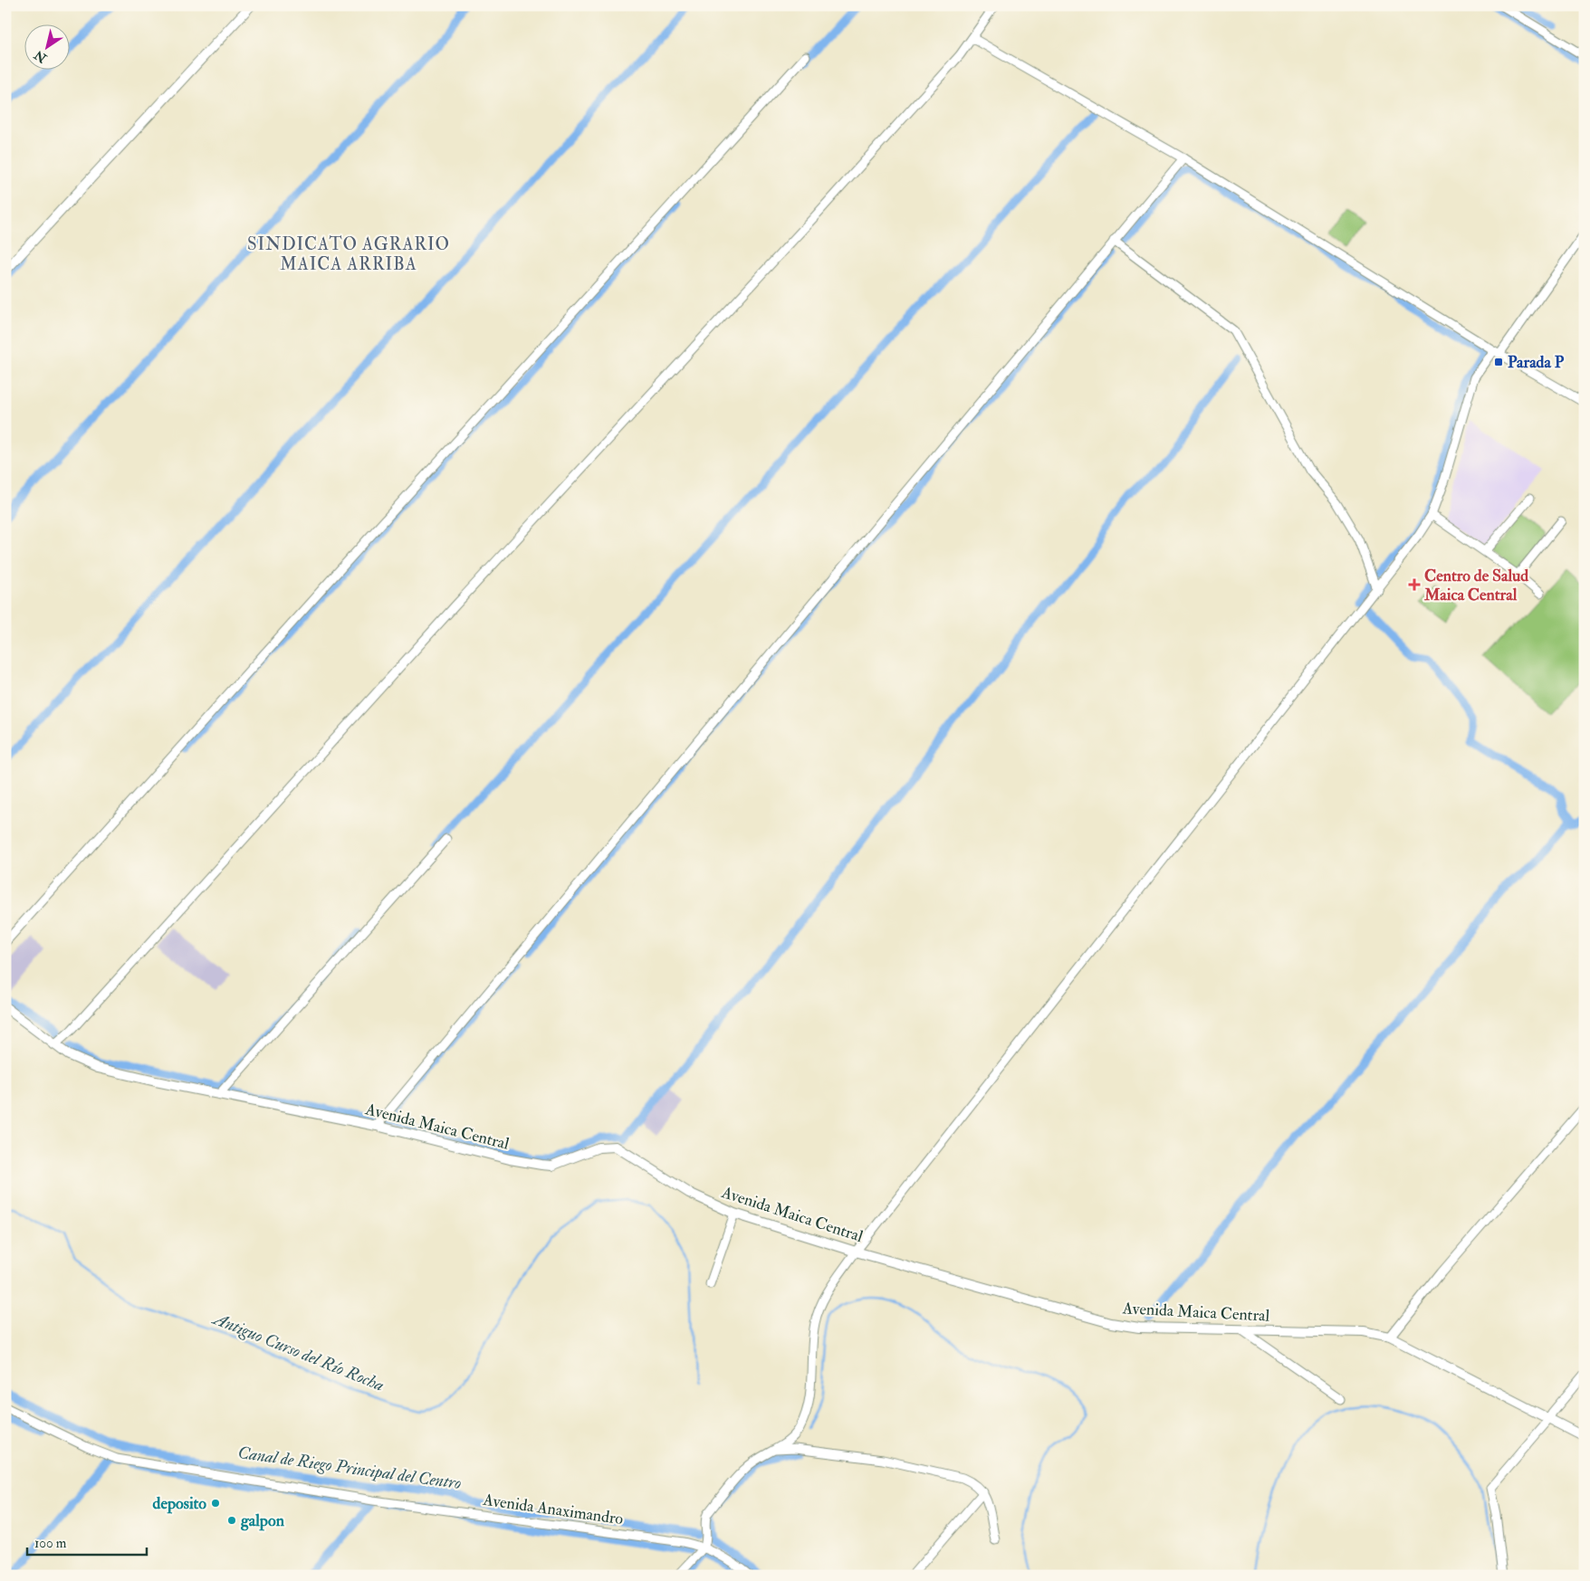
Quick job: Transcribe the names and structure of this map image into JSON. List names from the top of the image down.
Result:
{
  "streets": {
    "street": ["Avenida Maica Central", "Avenida Anaximandro"]
  },
  "districts": ["SINDICATO AGRARIO MAICA ARRIBA"],
  "water": ["Antiguo Curso del Río Rocha", "Canal de Riego Principal del Centro"],
  "places": {
    "transit": ["Parada P"],
    "health": ["Centro de Salud Maica Central"],
    "other": ["deposito", "galpon"]
  },
  "scale_bar": "100 m",
  "north": "bottom left"
}
